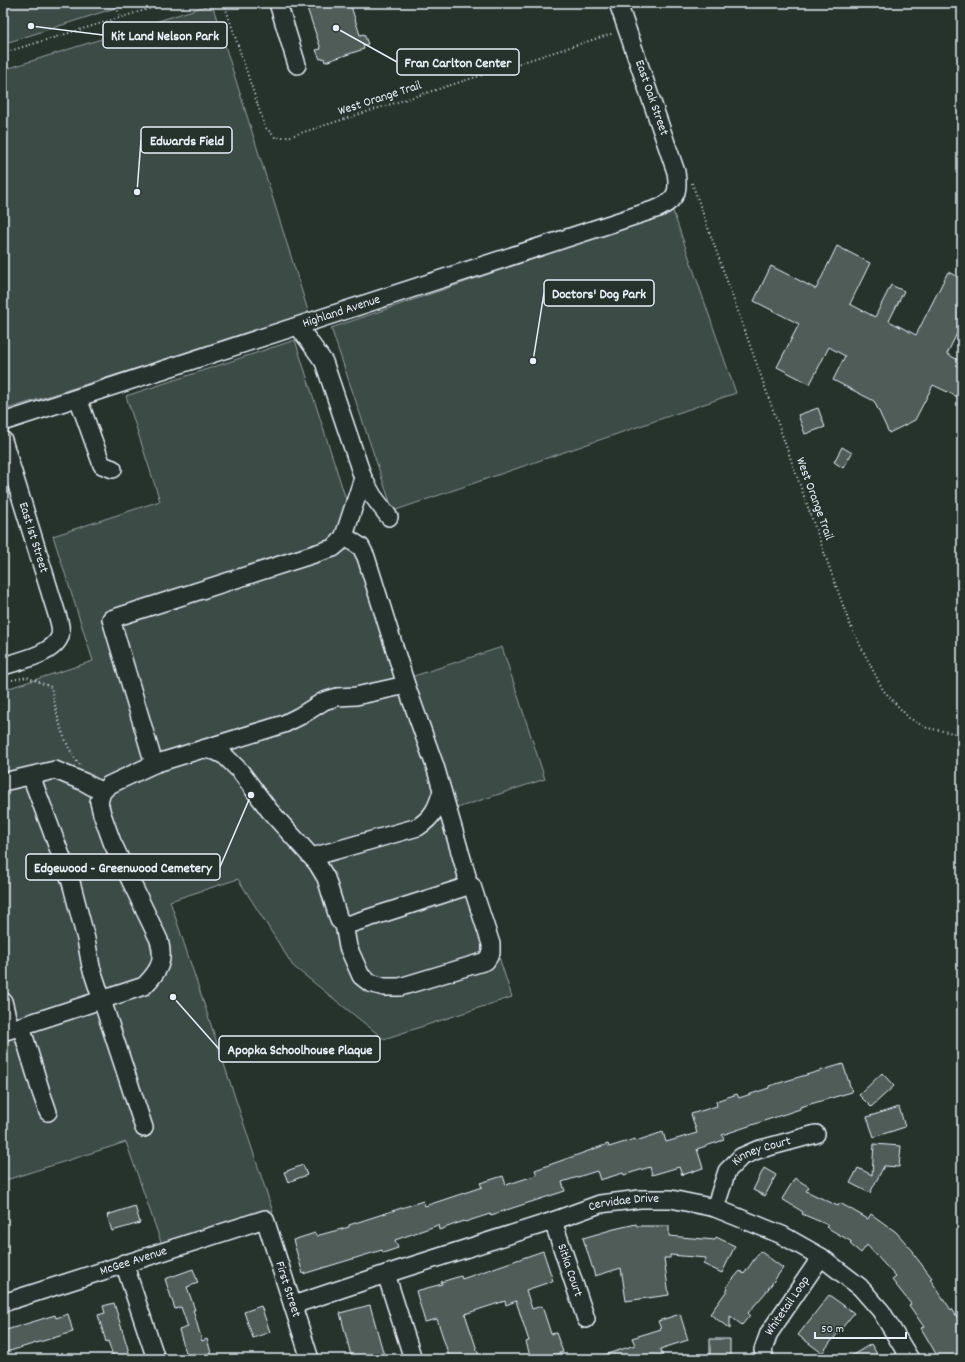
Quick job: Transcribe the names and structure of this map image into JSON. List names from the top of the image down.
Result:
{
  "streets": {
    "street": [
      "East Oak Street",
      "Highland Avenue",
      "East 1st Street",
      "Kinney Court",
      "Cervidae Drive",
      "McGee Avenue",
      "Sitka Court",
      "First Street",
      "Whitetail Loop"
    ],
    "path": ["West Orange Trail"]
  },
  "crossings": [
    ["East Oak Street", "West Orange Trail"],
    ["East Oak Street", "Highland Avenue"],
    ["Kinney Court", "Cervidae Drive"],
    ["Cervidae Drive", "Sitka Court"],
    ["Cervidae Drive", "First Street"],
    ["Cervidae Drive", "Whitetail Loop"],
    ["McGee Avenue", "First Street"]
  ],
  "places": [
    "Kit Land Nelson Park",
    "Fran Carlton Center",
    "Edwards Field",
    "Doctors' Dog Park",
    "Edgewood - Greenwood Cemetery",
    "Apopka Schoolhouse Plaque"
  ],
  "scale_bar": "50 m"
}
